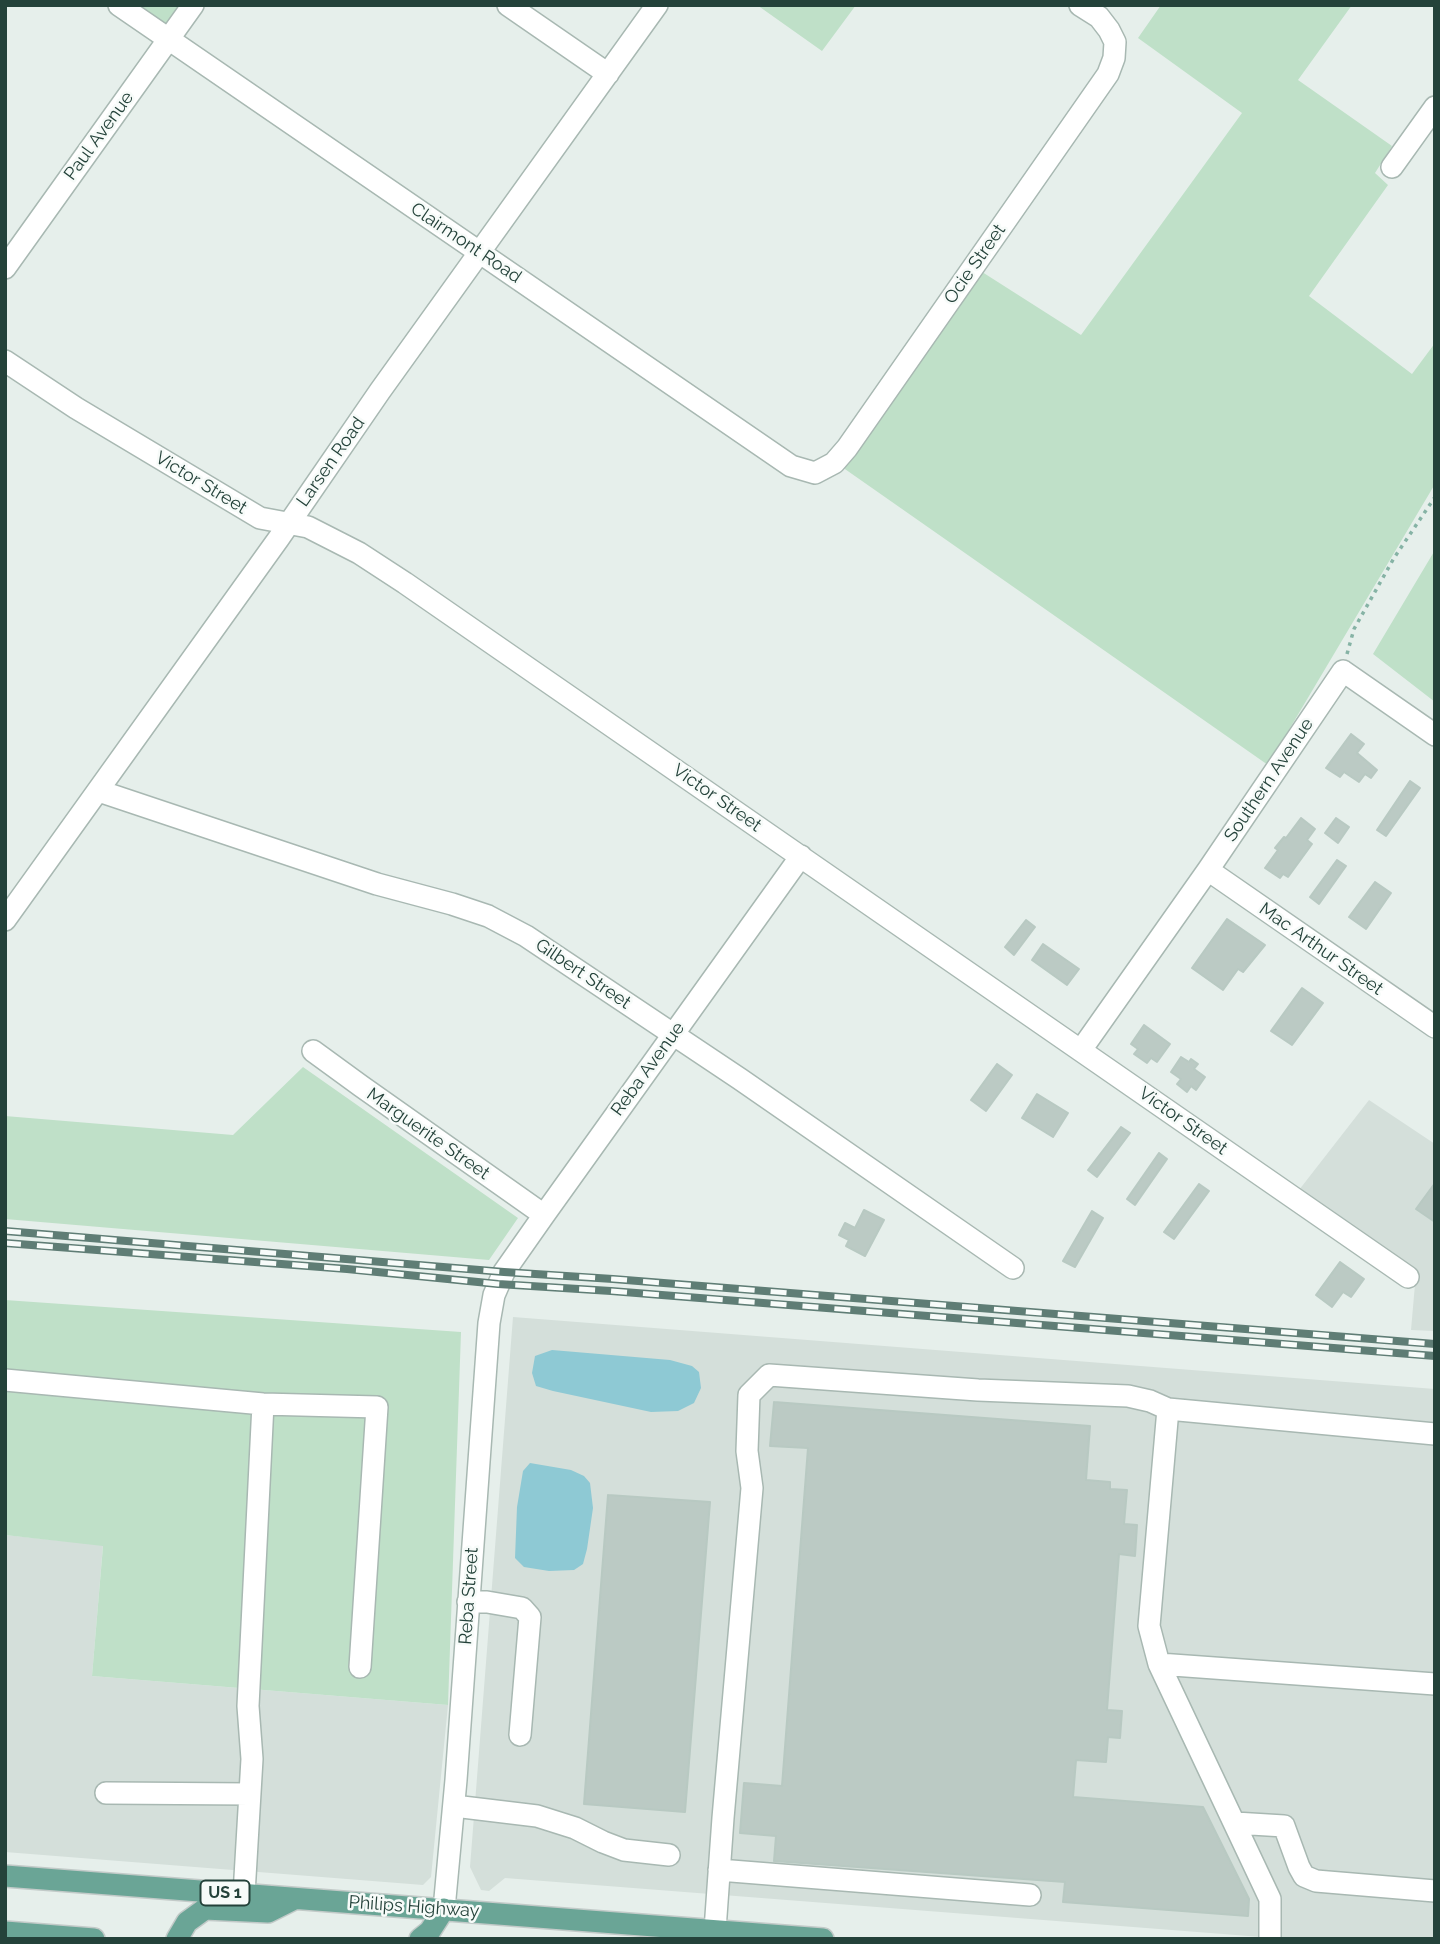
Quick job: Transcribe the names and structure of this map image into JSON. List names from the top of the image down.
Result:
{
  "streets": {
    "main road": ["US 1", "Philips Highway"],
    "street": [
      "Paul Avenue",
      "Clairmont Road",
      "Ocie Street",
      "Larsen Road",
      "Victor Street",
      "Southern Avenue",
      "Mac Arthur Street",
      "Gilbert Street",
      "Reba Avenue",
      "Marguerite Street",
      "Reba Street"
    ]
  },
  "crossings": [
    ["Paul Avenue", "Clairmont Road"],
    ["Clairmont Road", "Ocie Street"],
    ["Clairmont Road", "Larsen Road"],
    ["Larsen Road", "Victor Street"],
    ["Larsen Road", "Gilbert Street"],
    ["Victor Street", "Southern Avenue"],
    ["Victor Street", "Reba Avenue"],
    ["Southern Avenue", "Mac Arthur Street"],
    ["Gilbert Street", "Reba Avenue"],
    ["Reba Avenue", "Marguerite Street"],
    ["Reba Avenue", "Reba Street"],
    ["Reba Street", "Philips Highway"]
  ]
}
